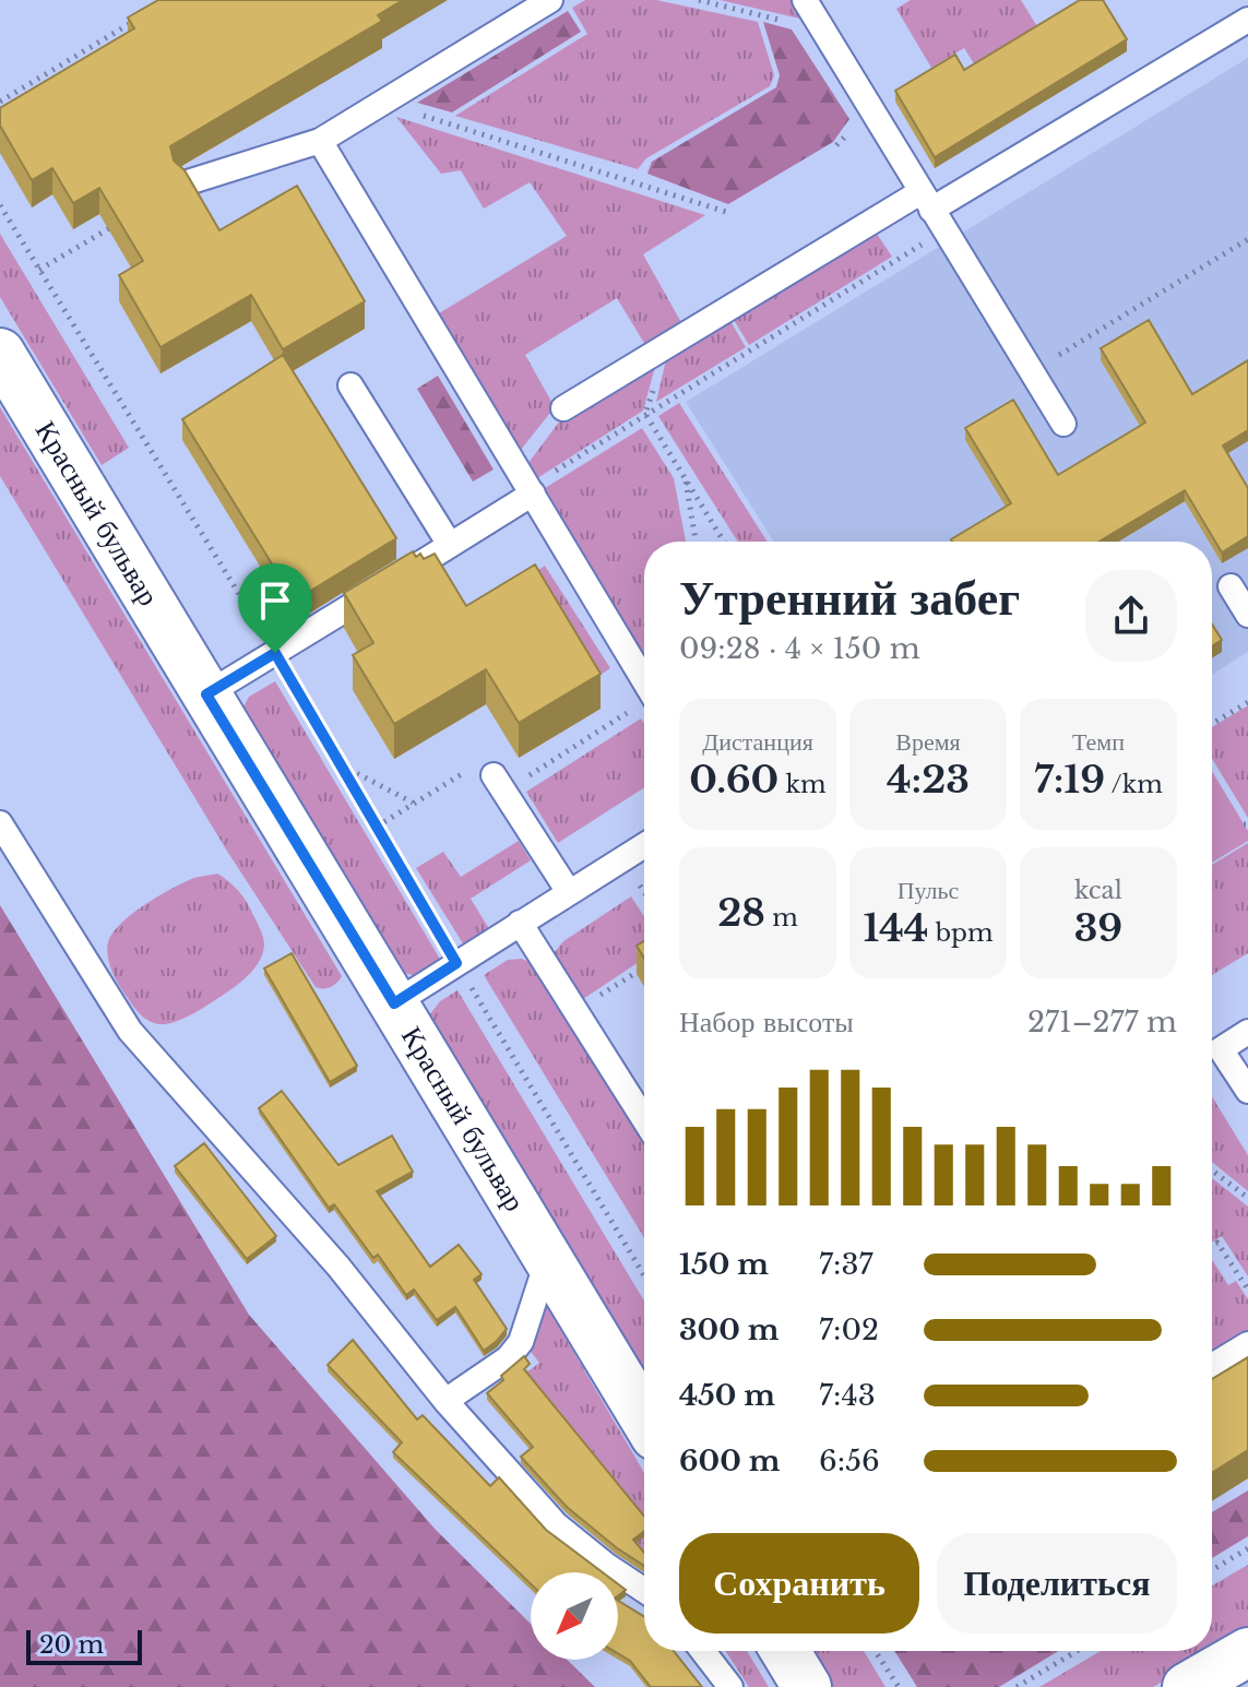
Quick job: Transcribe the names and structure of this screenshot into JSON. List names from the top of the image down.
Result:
{
  "streets": {
    "street": ["Красный бульвар"]
  },
  "scale_bar": "20 m",
  "north": "bottom left",
  "page": {
    "heading": ["Утренний забег", "09:28 · 4 × 150 m"],
    "stats": [
      ["Дистанция", "0.60 km"],
      ["Время", "4:23"],
      ["Темп", "7:19 /km"],
      ["28 m"],
      ["Пульс", "144 bpm"],
      ["kcal", "39"]
    ],
    "chart": ["Набор высоты", "271–277 m"],
    "list": [
      {
        "name": "150 m",
        "note": "7:37"
      },
      {
        "name": "300 m",
        "note": "7:02"
      },
      {
        "name": "450 m",
        "note": "7:43"
      },
      {
        "name": "600 m",
        "note": "6:56"
      }
    ],
    "buttons": ["Сохранить", "Поделиться"],
    "scale": "20 m"
  }
}
